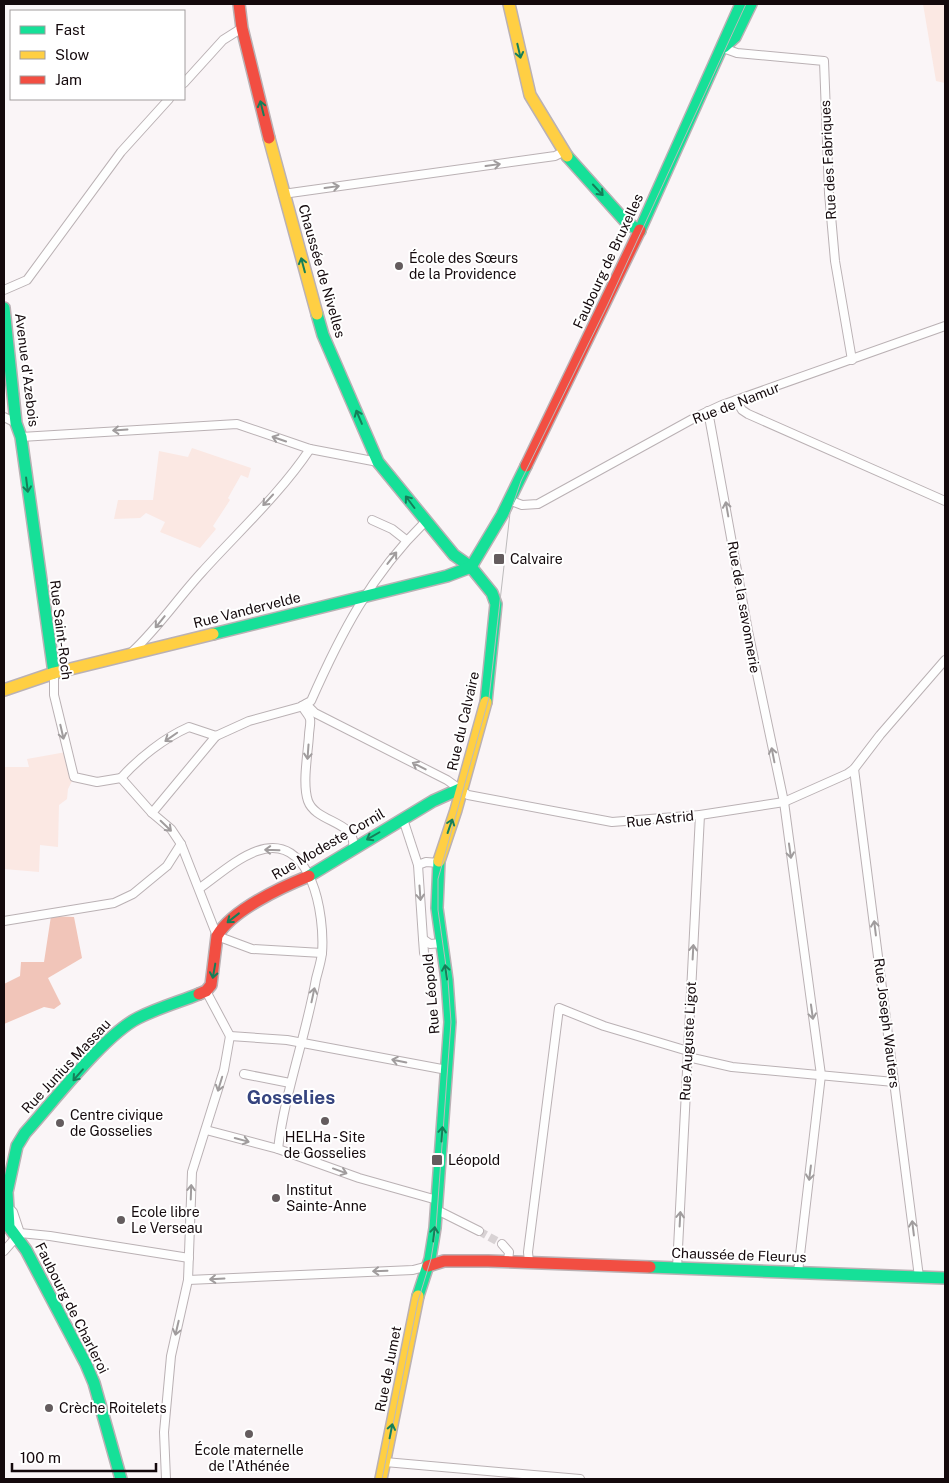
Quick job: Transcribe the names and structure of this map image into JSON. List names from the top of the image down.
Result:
{
  "streets": {
    "main road": [
      "Faubourg de Bruxelles",
      "Chaussée de Nivelles",
      "Avenue d'Azebois",
      "Rue Vandervelde",
      "Rue Saint-Roch",
      "Rue du Calvaire",
      "Rue Modeste Cornil",
      "Rue Léopold",
      "Rue Junius Massau",
      "Chaussée de Fleurus",
      "Faubourg de Charleroi",
      "Rue de Jumet"
    ],
    "street": [
      "Rue des Fabriques",
      "Rue de Namur",
      "Rue de la savonnerie",
      "Rue Astrid",
      "Rue Joseph Wauters",
      "Rue Auguste Ligot"
    ]
  },
  "crossings": [
    ["Rue des Fabriques", "Faubourg de Bruxelles"],
    ["Rue des Fabriques", "Rue de Namur"],
    ["Faubourg de Bruxelles", "Chaussée de Nivelles"],
    ["Faubourg de Bruxelles", "Rue de Namur"],
    ["Faubourg de Bruxelles", "Rue Vandervelde"],
    ["Chaussée de Nivelles", "Rue Vandervelde"],
    ["Chaussée de Nivelles", "Rue du Calvaire"],
    ["Avenue d'Azebois", "Rue Saint-Roch"],
    ["Rue de Namur", "Rue de la savonnerie"],
    ["Rue de la savonnerie", "Rue Astrid"],
    ["Rue de la savonnerie", "Chaussée de Fleurus"],
    ["Rue Vandervelde", "Rue Saint-Roch"],
    ["Rue du Calvaire", "Rue Astrid"],
    ["Rue du Calvaire", "Rue Modeste Cornil"],
    ["Rue du Calvaire", "Rue Léopold"],
    ["Rue Astrid", "Rue Modeste Cornil"],
    ["Rue Astrid", "Rue Léopold"],
    ["Rue Astrid", "Rue Joseph Wauters"],
    ["Rue Astrid", "Rue Auguste Ligot"],
    ["Rue Modeste Cornil", "Rue Léopold"],
    ["Rue Léopold", "Rue de Jumet"],
    ["Rue Joseph Wauters", "Chaussée de Fleurus"],
    ["Rue Auguste Ligot", "Chaussée de Fleurus"],
    ["Rue Junius Massau", "Faubourg de Charleroi"],
    ["Chaussée de Fleurus", "Rue de Jumet"]
  ],
  "one_way": [
    "Chaussée de Nivelles",
    "Rue Saint-Roch",
    "Rue Modeste Cornil",
    "Rue Léopold",
    "Rue Joseph Wauters",
    "Rue Auguste Ligot",
    "Rue Junius Massau",
    "Rue de Jumet"
  ],
  "districts": ["Gosselies"],
  "places": {
    "other": [
      "École des Sœurs de la Providence",
      "HELHa - Site de Gosselies",
      "Centre civique de Gosselies",
      "Institut Sainte-Anne",
      "Ecole libre Le Verseau",
      "Crèche Roitelets",
      "École maternelle de l'Athénée"
    ],
    "transit": ["Calvaire", "Léopold"]
  },
  "legend": ["Fast", "Slow", "Jam"],
  "scale_bar": "100 m"
}
